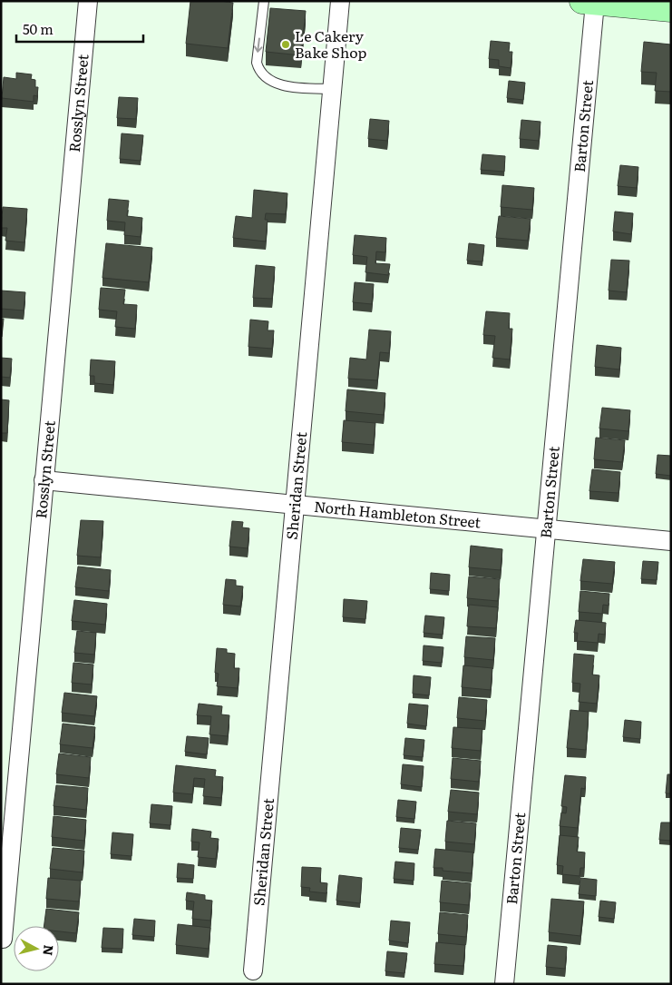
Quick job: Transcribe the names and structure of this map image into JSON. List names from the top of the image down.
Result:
{
  "streets": {
    "street": [
      "Rosslyn Street",
      "Barton Street",
      "Sheridan Street",
      "North Hambleton Street"
    ]
  },
  "crossings": [
    ["Rosslyn Street", "North Hambleton Street"],
    ["Barton Street", "North Hambleton Street"],
    ["Sheridan Street", "North Hambleton Street"]
  ],
  "places": ["Le Cakery Bake Shop"],
  "scale_bar": "50 m",
  "north": "right"
}
